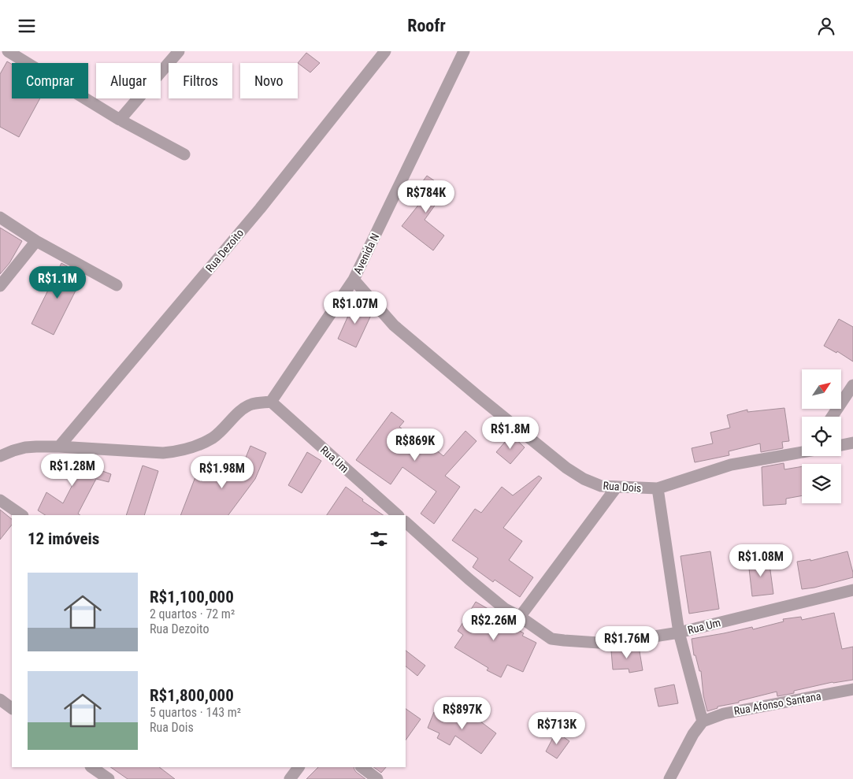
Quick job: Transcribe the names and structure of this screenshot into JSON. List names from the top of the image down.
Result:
{
  "streets": {
    "street": [
      "Rua Dezoito",
      "Avenida N",
      "Rua Um",
      "Rua Dois",
      "Rua Afonso Santana"
    ]
  },
  "crossings": [
    ["Avenida N", "Rua Um"],
    ["Avenida N", "Rua Dois"]
  ],
  "north": "top right",
  "page": {
    "header": "Roofr",
    "chip": [
      "Comprar",
      "Alugar",
      "Filtros",
      "Novo"
    ],
    "price": [
      "R$784K",
      "R$1.1M",
      "R$1.07M",
      "R$1.8M",
      "R$869K",
      "R$1.28M",
      "R$1.98M",
      "R$1.08M",
      "R$2.26M",
      "R$1.76M",
      "R$897K",
      "R$713K"
    ],
    "heading": "12 imóveis",
    "list": [
      {
        "name": "R$1,100,000",
        "note": "2 quartos · 72 m² · Rua Dezoito"
      },
      {
        "name": "R$1,800,000",
        "note": "5 quartos · 143 m² · Rua Dois"
      }
    ]
  }
}
